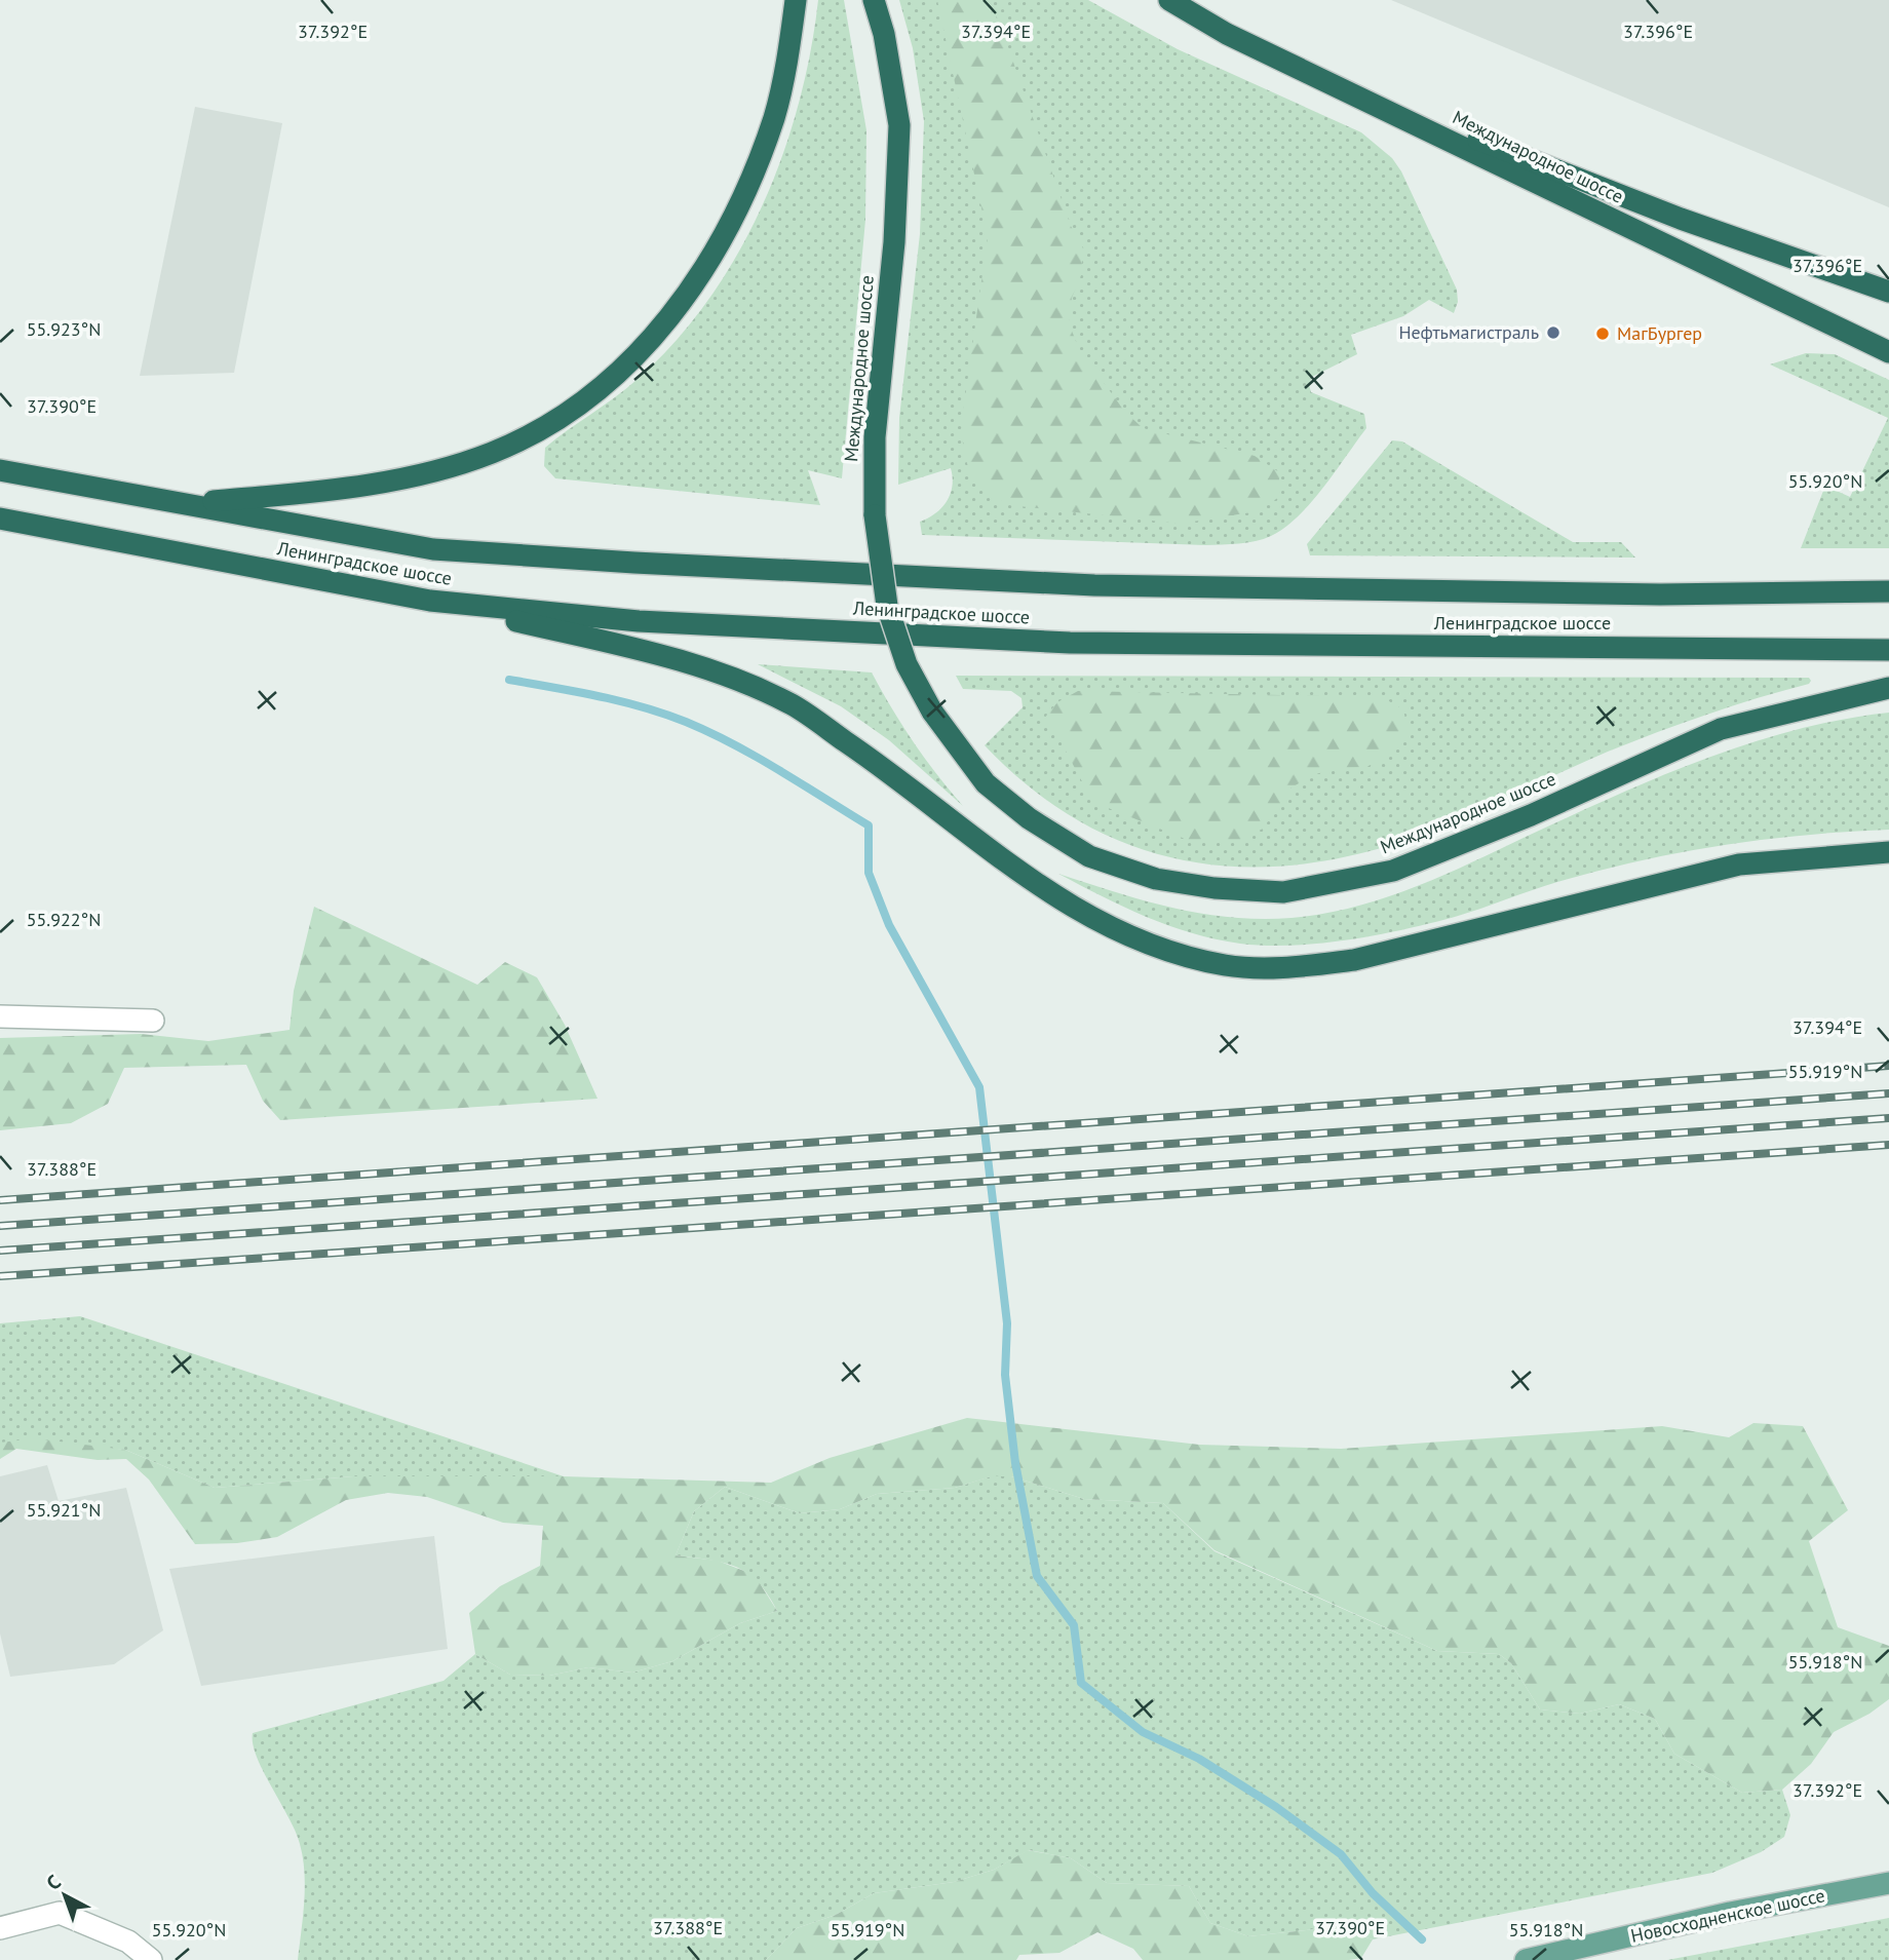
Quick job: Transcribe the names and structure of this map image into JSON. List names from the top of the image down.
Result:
{
  "streets": {
    "highway": ["Международное шоссе", "Ленинградское шоссе"],
    "main road": ["Новосходненское шоссе"]
  },
  "places": ["Нефтьмагистраль", "МагБургер"],
  "north": "top left",
  "coordinates": [
    "37.394°E",
    "37.392°E",
    "37.396°E",
    "55.923°N",
    "37.390°E",
    "55.920°N",
    "55.922°N",
    "55.919°N",
    "37.388°E",
    "55.921°N",
    "55.918°N"
  ]
}
